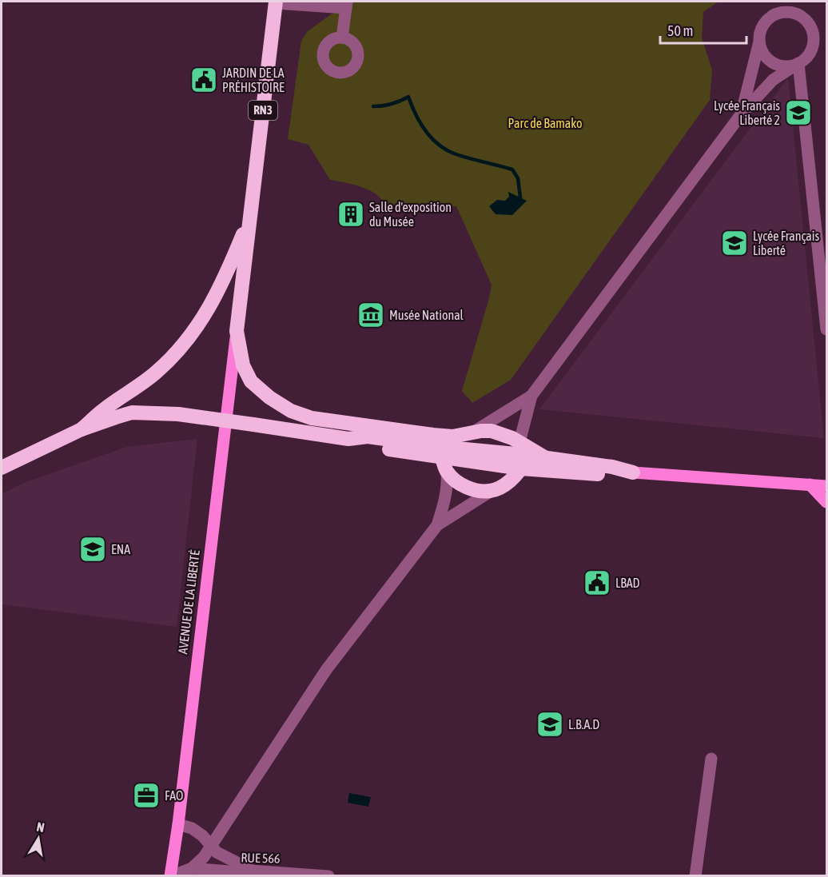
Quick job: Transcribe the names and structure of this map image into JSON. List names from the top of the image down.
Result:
{
  "streets": {
    "highway": ["RN3"],
    "main road": ["AVENUE DE LA LIBERTÉ"],
    "street": ["RUE 566"]
  },
  "parks": ["Parc de Bamako"],
  "places": {
    "public building": ["JARDIN DE LA PRÉHISTOIRE", "LBAD"],
    "school or university": [
      "Lycée Français Liberté 2",
      "Lycée Français Liberté",
      "ENA",
      "L.B.A.D"
    ],
    "building": ["Salle d'exposition du Musée"],
    "museum": ["Musée National"],
    "office": ["FAO"]
  },
  "scale_bar": "50 m",
  "north": "top"
}
